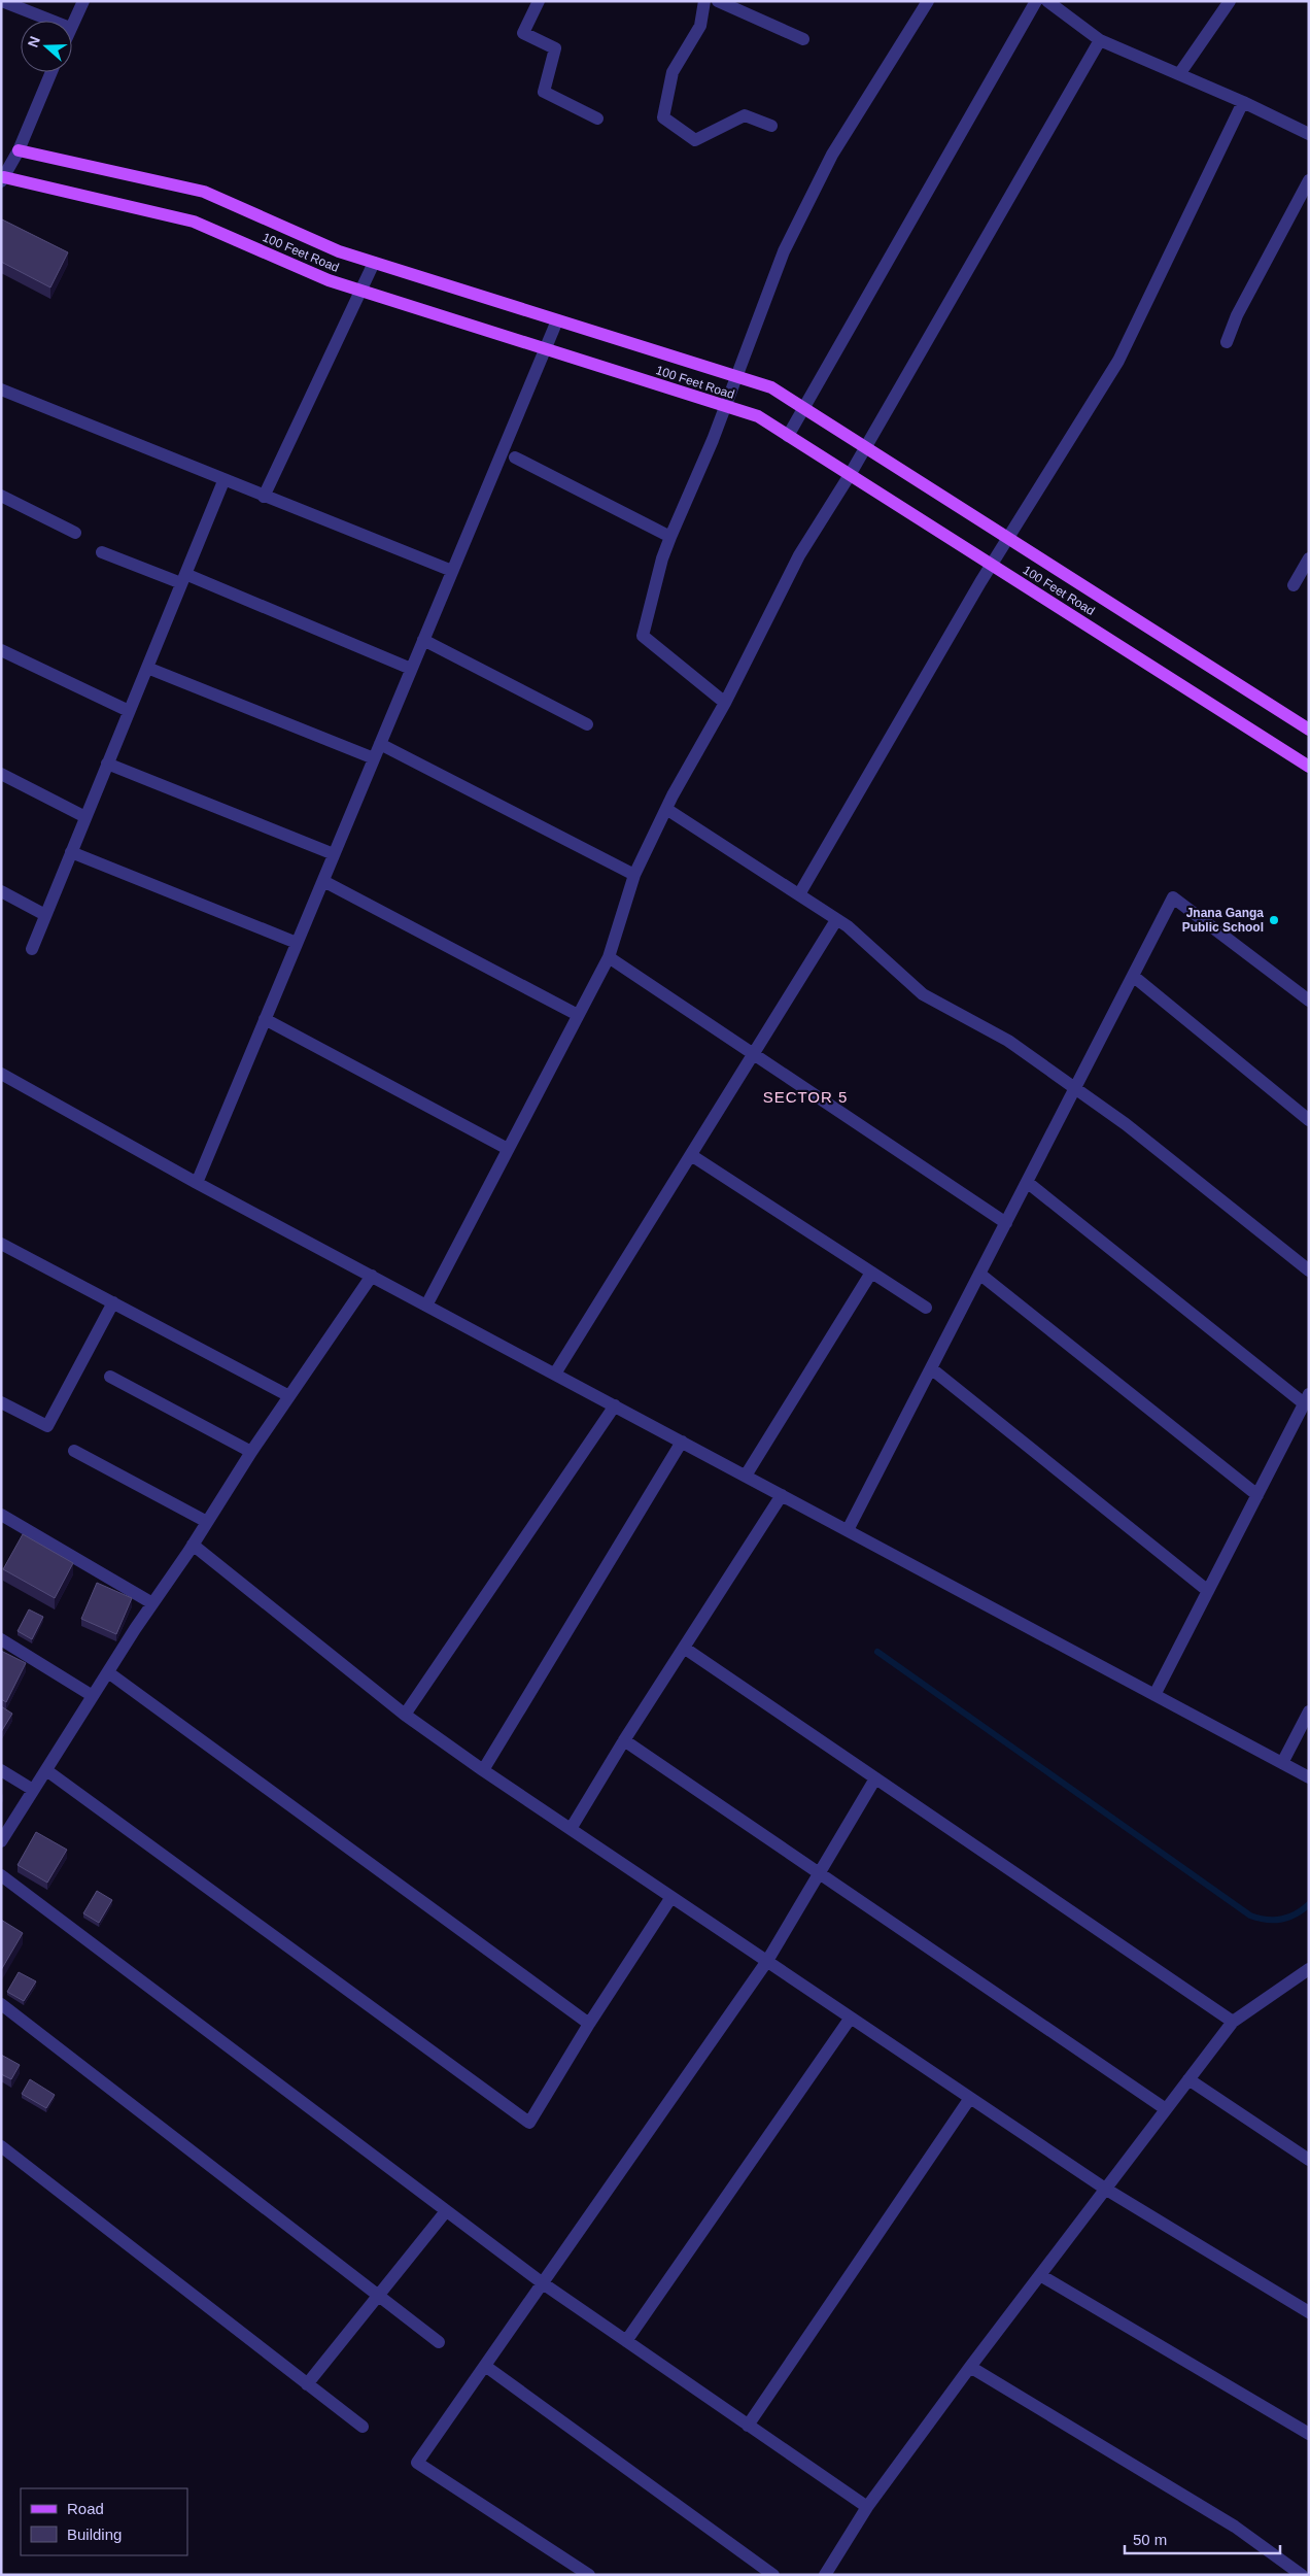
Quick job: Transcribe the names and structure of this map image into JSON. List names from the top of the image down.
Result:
{
  "streets": {
    "main road": ["100 Feet Road"]
  },
  "districts": ["SECTOR 5"],
  "places": ["Jnana Ganga Public School"],
  "legend": ["Road", "Building"],
  "scale_bar": "50 m",
  "north": "left"
}
